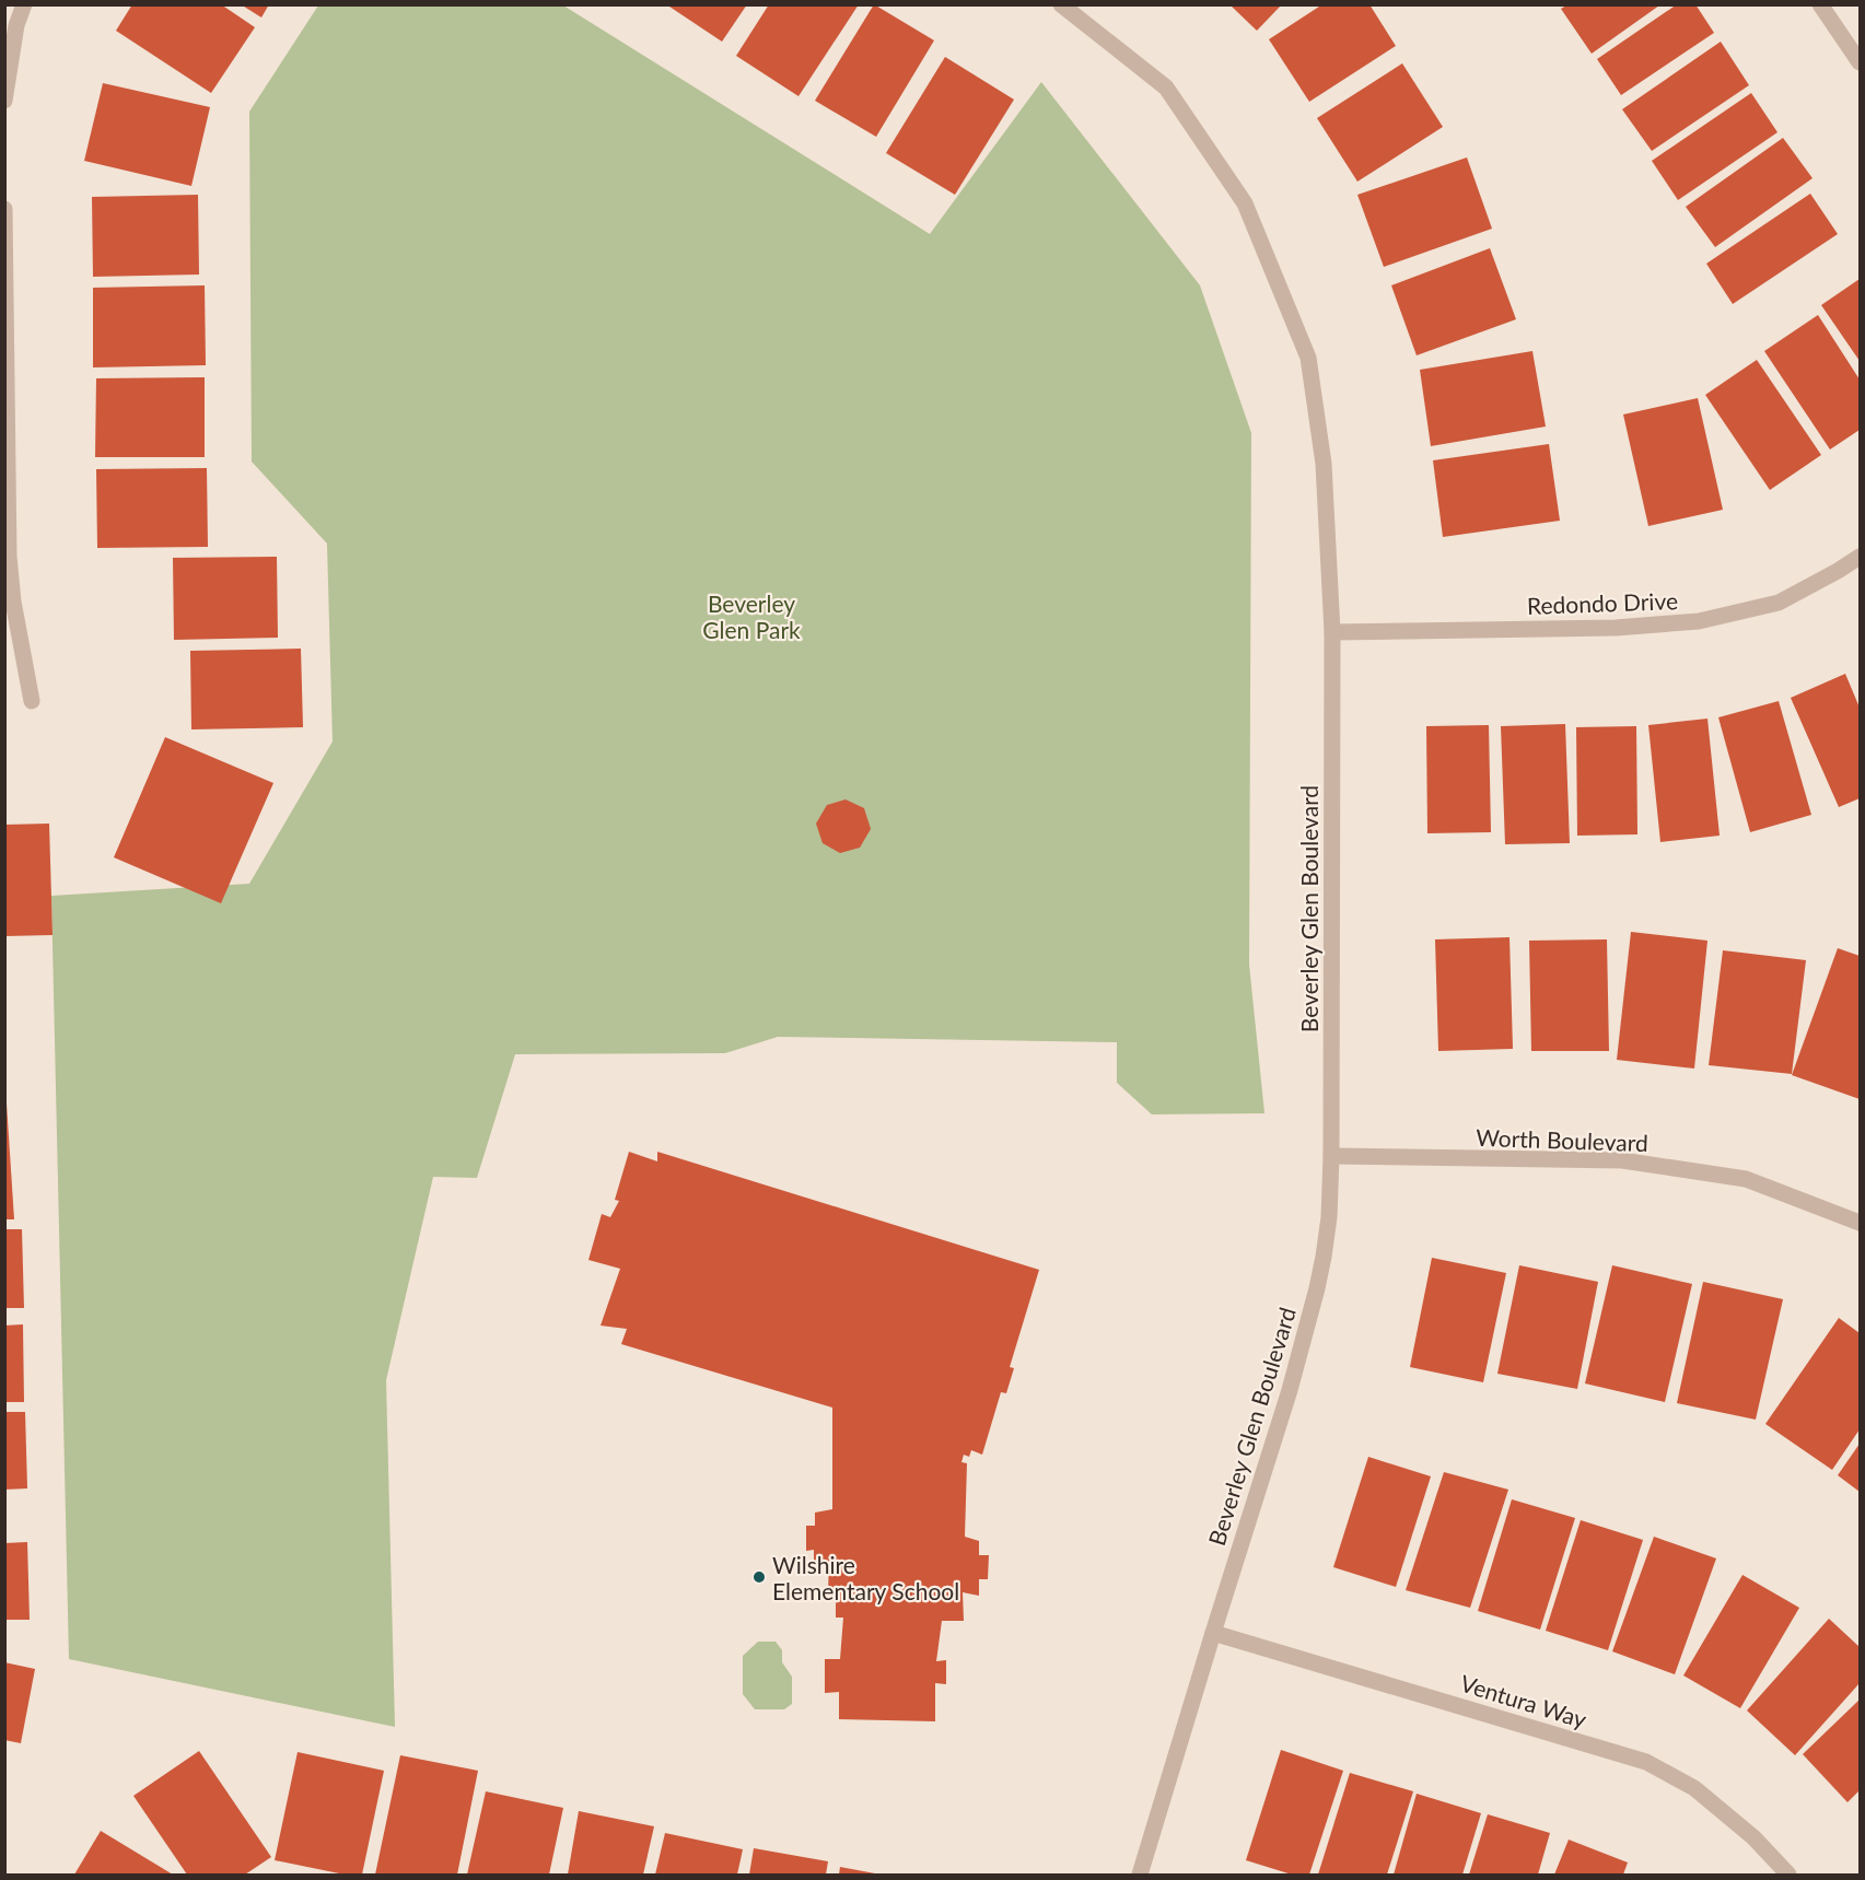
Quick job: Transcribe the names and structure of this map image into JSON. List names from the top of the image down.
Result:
{
  "streets": {
    "street": [
      "Redondo Drive",
      "Beverley Glen Boulevard",
      "Worth Boulevard",
      "Ventura Way"
    ]
  },
  "crossings": [
    ["Redondo Drive", "Beverley Glen Boulevard"],
    ["Beverley Glen Boulevard", "Worth Boulevard"],
    ["Beverley Glen Boulevard", "Ventura Way"]
  ],
  "parks": ["Beverley Glen Park"],
  "places": ["Wilshire Elementary School"]
}
